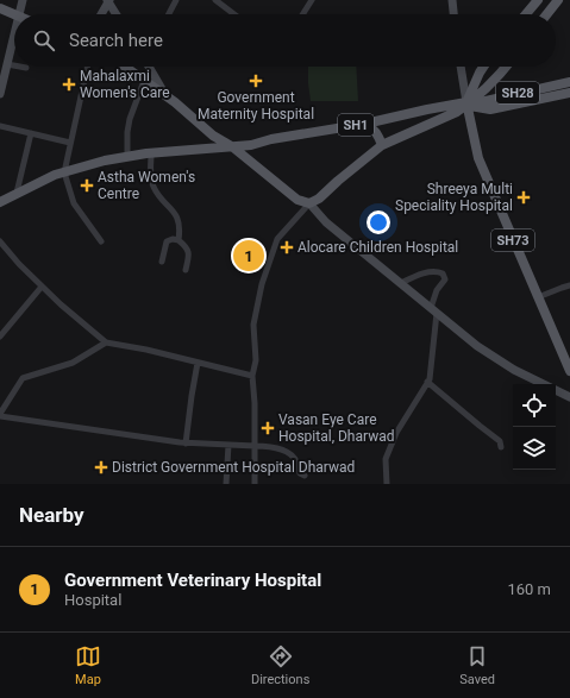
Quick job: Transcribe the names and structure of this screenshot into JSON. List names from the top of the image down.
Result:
{
  "streets": {
    "main road": ["SH28", "SH1", "SH73"]
  },
  "crossings": [
    ["SH28", "SH1"],
    ["SH28", "SH73"],
    ["SH1", "SH73"]
  ],
  "places": {
    "health": [
      "Government Maternity Hospital",
      "Mahalaxmi Women's Care",
      "Astha Women's Centre",
      "Shreeya Multi Speciality Hospital",
      "Alocare Children Hospital",
      "Vasan Eye Care Hospital, Dharwad",
      "District Government Hospital Dharwad"
    ]
  },
  "page": {
    "search": "Search here",
    "pins": "1",
    "heading": "Nearby",
    "list": [
      {
        "mark": "1",
        "name": "Government Veterinary Hospital",
        "note": "Hospital",
        "value": "160 m"
      }
    ],
    "nav": ["Map", "Directions", "Saved"]
  }
}
